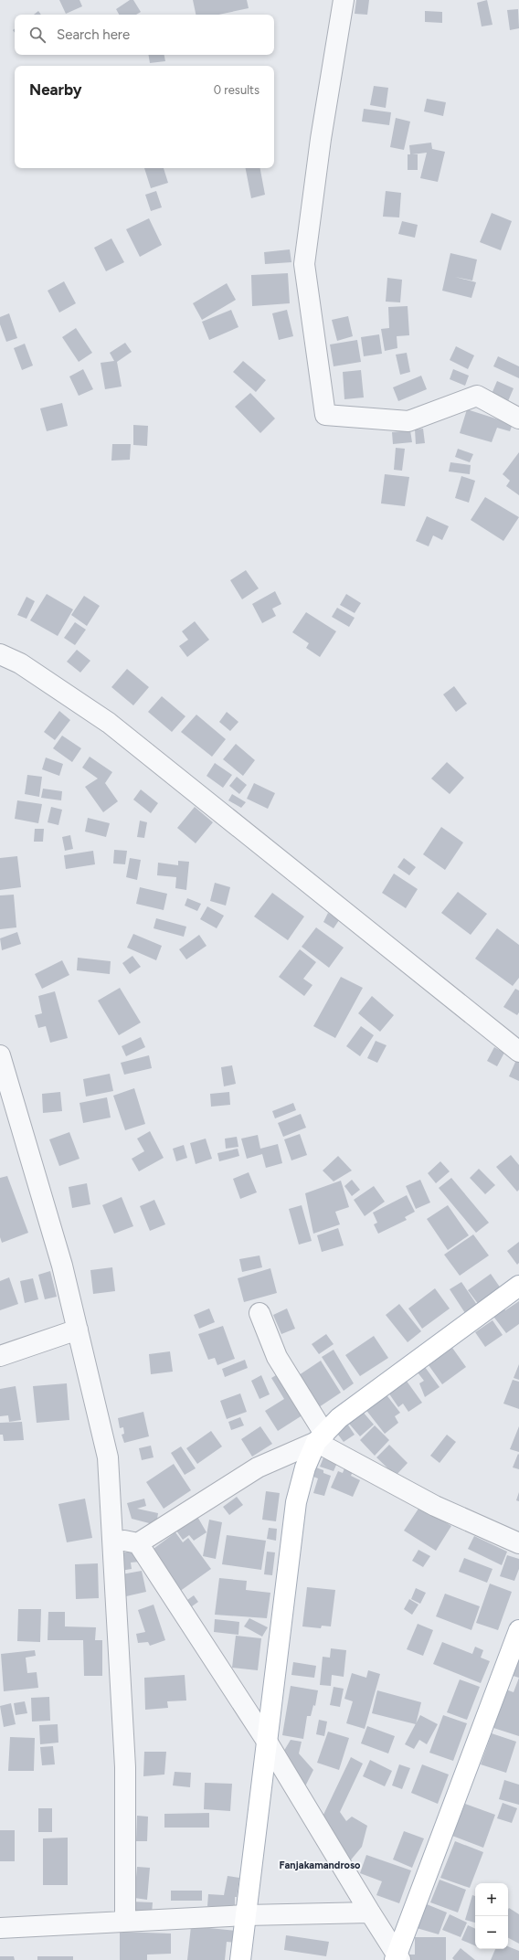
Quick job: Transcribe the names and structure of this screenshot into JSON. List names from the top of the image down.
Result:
{
  "districts": ["Fanjakamandroso"],
  "page": {
    "search": "Search here",
    "heading": ["Nearby", "0 results"],
    "map_buttons": ["+", "−"]
  }
}
